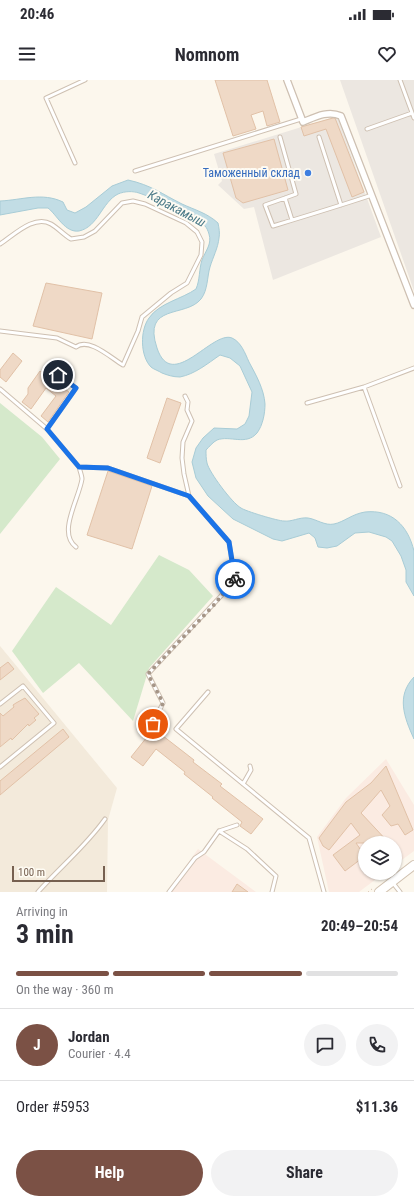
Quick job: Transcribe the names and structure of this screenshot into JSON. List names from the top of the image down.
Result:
{
  "water": ["Каракамыш"],
  "places": ["Таможенный склад"],
  "scale_bar": "100 m",
  "page": {
    "status": "20:46",
    "header": "Nomnom",
    "scale": "100 m",
    "heading": ["3 min", "Arriving in", "20:49–20:54"],
    "panel": [
      "Jordan",
      "Courier · 4.4",
      "Order #5953",
      "$11.36"
    ],
    "bar": "On the way · 360 m",
    "round": "J",
    "buttons": ["Help", "Share"]
  }
}
